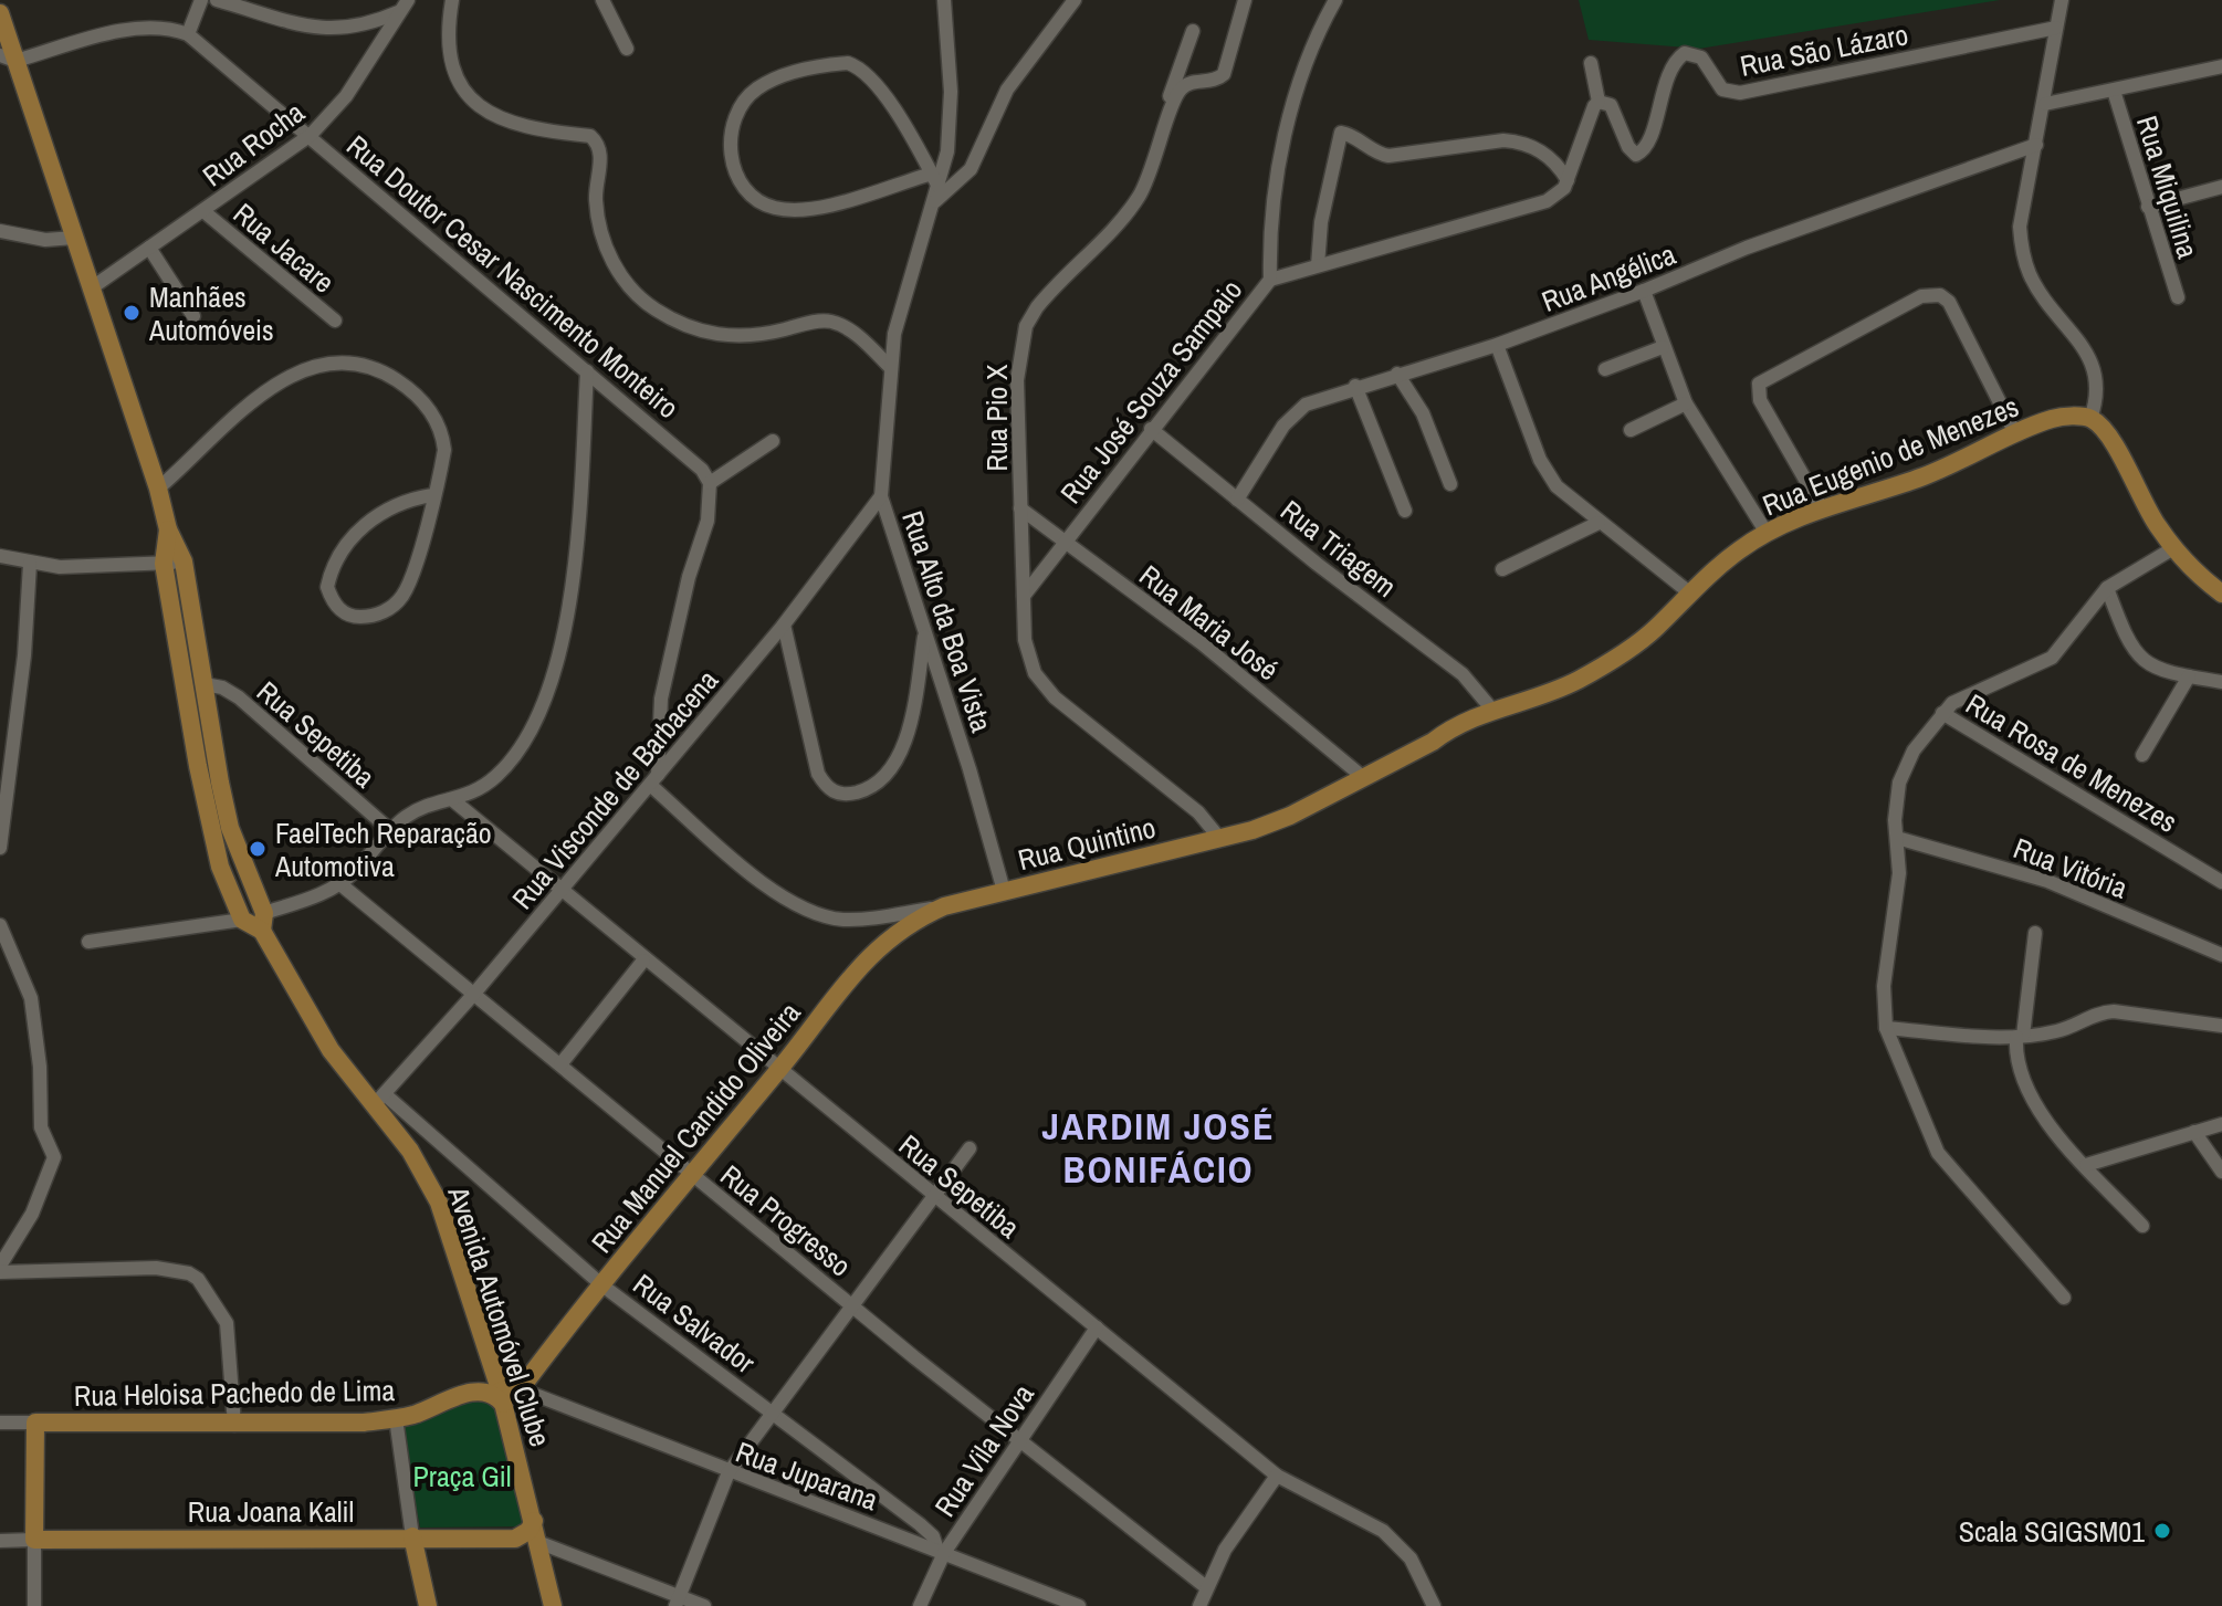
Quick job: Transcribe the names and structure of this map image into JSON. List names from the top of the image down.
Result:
{
  "streets": {
    "main road": [
      "Rua Eugenio de Menezes",
      "Rua Quintino",
      "Rua Manuel Candido Oliveira",
      "Avenida Automóvel Clube",
      "Rua Heloisa Pachedo de Lima",
      "Rua Joana Kalil"
    ],
    "street": [
      "Rua São Lázaro",
      "Rua Rocha",
      "Rua Miquilina",
      "Rua Jacare",
      "Rua Doutor Cesar Nascimento Monteiro",
      "Rua Angélica",
      "Rua José Souza Sampaio",
      "Rua Pio X",
      "Rua Triagem",
      "Rua Alto da Boa Vista",
      "Rua Maria José",
      "Rua Sepetiba",
      "Rua Rosa de Menezes",
      "Rua Visconde de Barbacena",
      "Rua Vitória",
      "Rua Progresso",
      "Rua Salvador",
      "Rua Vila Nova",
      "Rua Juparana"
    ]
  },
  "crossings": [
    ["Rua Rocha", "Rua Jacare"],
    ["Rua Rocha", "Rua Doutor Cesar Nascimento Monteiro"],
    ["Rua Rocha", "Avenida Automóvel Clube"],
    ["Rua Angélica", "Rua Triagem"],
    ["Rua José Souza Sampaio", "Rua Pio X"],
    ["Rua José Souza Sampaio", "Rua Triagem"],
    ["Rua José Souza Sampaio", "Rua Maria José"],
    ["Rua Pio X", "Rua Maria José"],
    ["Rua Pio X", "Rua Quintino"],
    ["Rua Eugenio de Menezes", "Rua Quintino"],
    ["Rua Triagem", "Rua Quintino"],
    ["Rua Alto da Boa Vista", "Rua Visconde de Barbacena"],
    ["Rua Alto da Boa Vista", "Rua Quintino"],
    ["Rua Maria José", "Rua Quintino"],
    ["Rua Sepetiba", "Rua Visconde de Barbacena"],
    ["Rua Sepetiba", "Rua Manuel Candido Oliveira"],
    ["Rua Sepetiba", "Avenida Automóvel Clube"],
    ["Rua Sepetiba", "Rua Vila Nova"],
    ["Rua Visconde de Barbacena", "Rua Quintino"],
    ["Rua Visconde de Barbacena", "Rua Progresso"],
    ["Rua Visconde de Barbacena", "Avenida Automóvel Clube"],
    ["Rua Visconde de Barbacena", "Rua Salvador"],
    ["Rua Quintino", "Rua Manuel Candido Oliveira"],
    ["Rua Manuel Candido Oliveira", "Rua Progresso"],
    ["Rua Manuel Candido Oliveira", "Avenida Automóvel Clube"],
    ["Rua Manuel Candido Oliveira", "Rua Salvador"],
    ["Rua Manuel Candido Oliveira", "Rua Juparana"],
    ["Rua Progresso", "Rua Vila Nova"],
    ["Avenida Automóvel Clube", "Rua Salvador"],
    ["Avenida Automóvel Clube", "Rua Juparana"],
    ["Avenida Automóvel Clube", "Rua Joana Kalil"],
    ["Rua Salvador", "Rua Vila Nova"],
    ["Rua Salvador", "Rua Juparana"],
    ["Rua Vila Nova", "Rua Juparana"]
  ],
  "districts": ["JARDIM JOSÉ BONIFÁCIO"],
  "parks": ["Praça Gil"],
  "places": ["Manhães Automóveis", "FaelTech Reparação Automotiva", "Scala SGIGSM01"]
}
